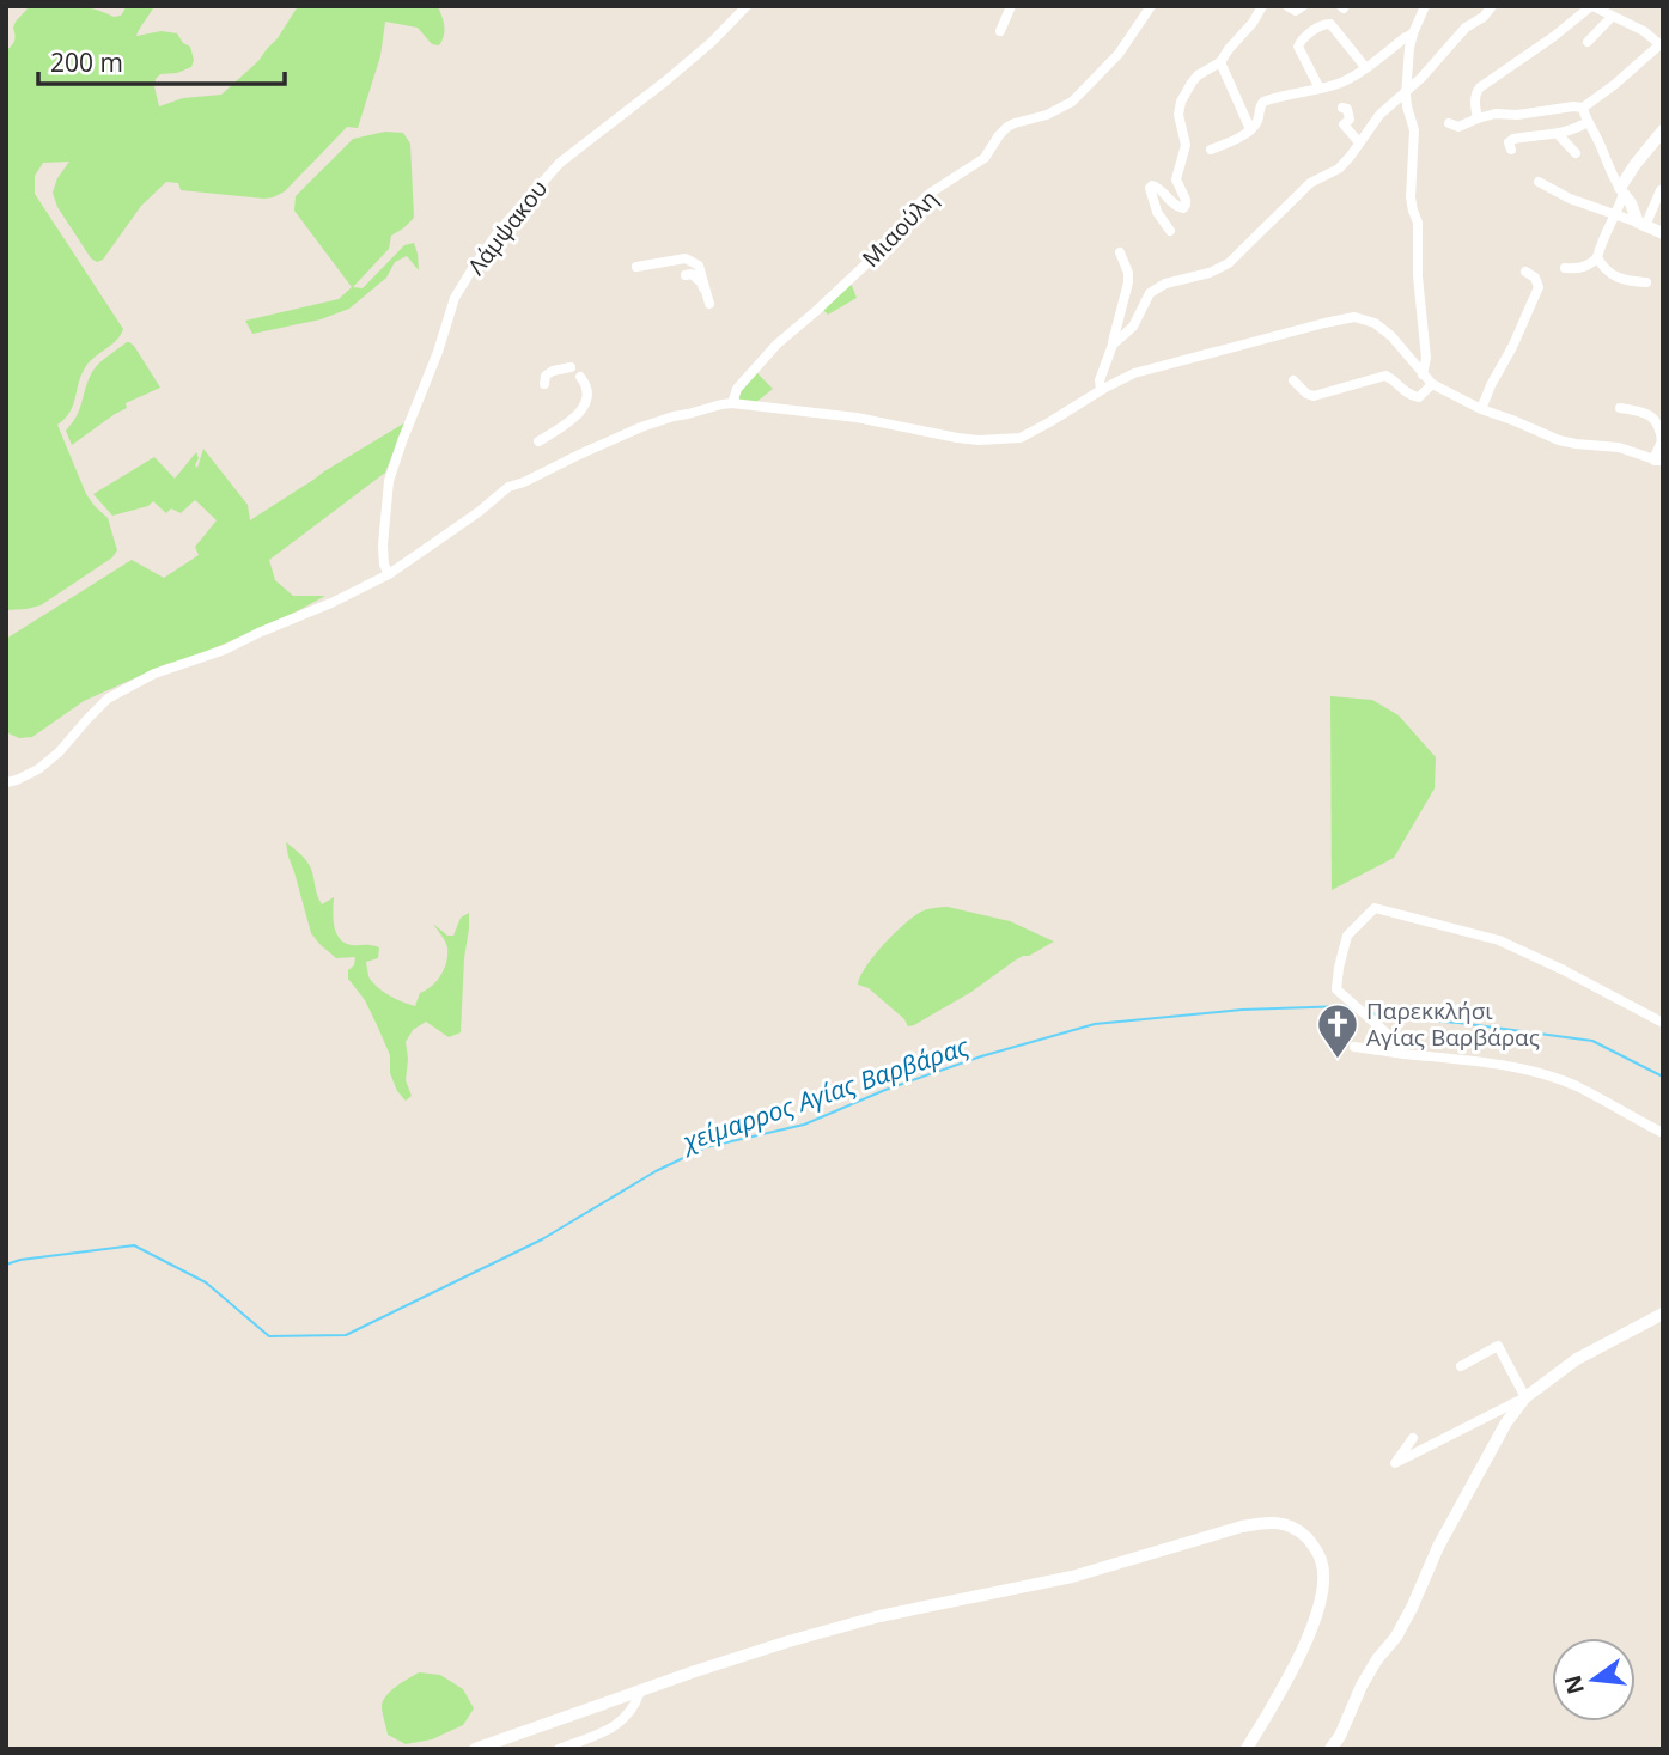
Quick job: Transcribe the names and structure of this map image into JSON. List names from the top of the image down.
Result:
{
  "streets": {
    "street": ["Λάμψακου", "Μιαούλη"]
  },
  "water": ["χείμαρρος Αγίας Βαρβάρας"],
  "places": {
    "church": ["Παρεκκλήσι Αγίας Βαρβάρας"]
  },
  "scale_bar": "200 m",
  "north": "left"
}
